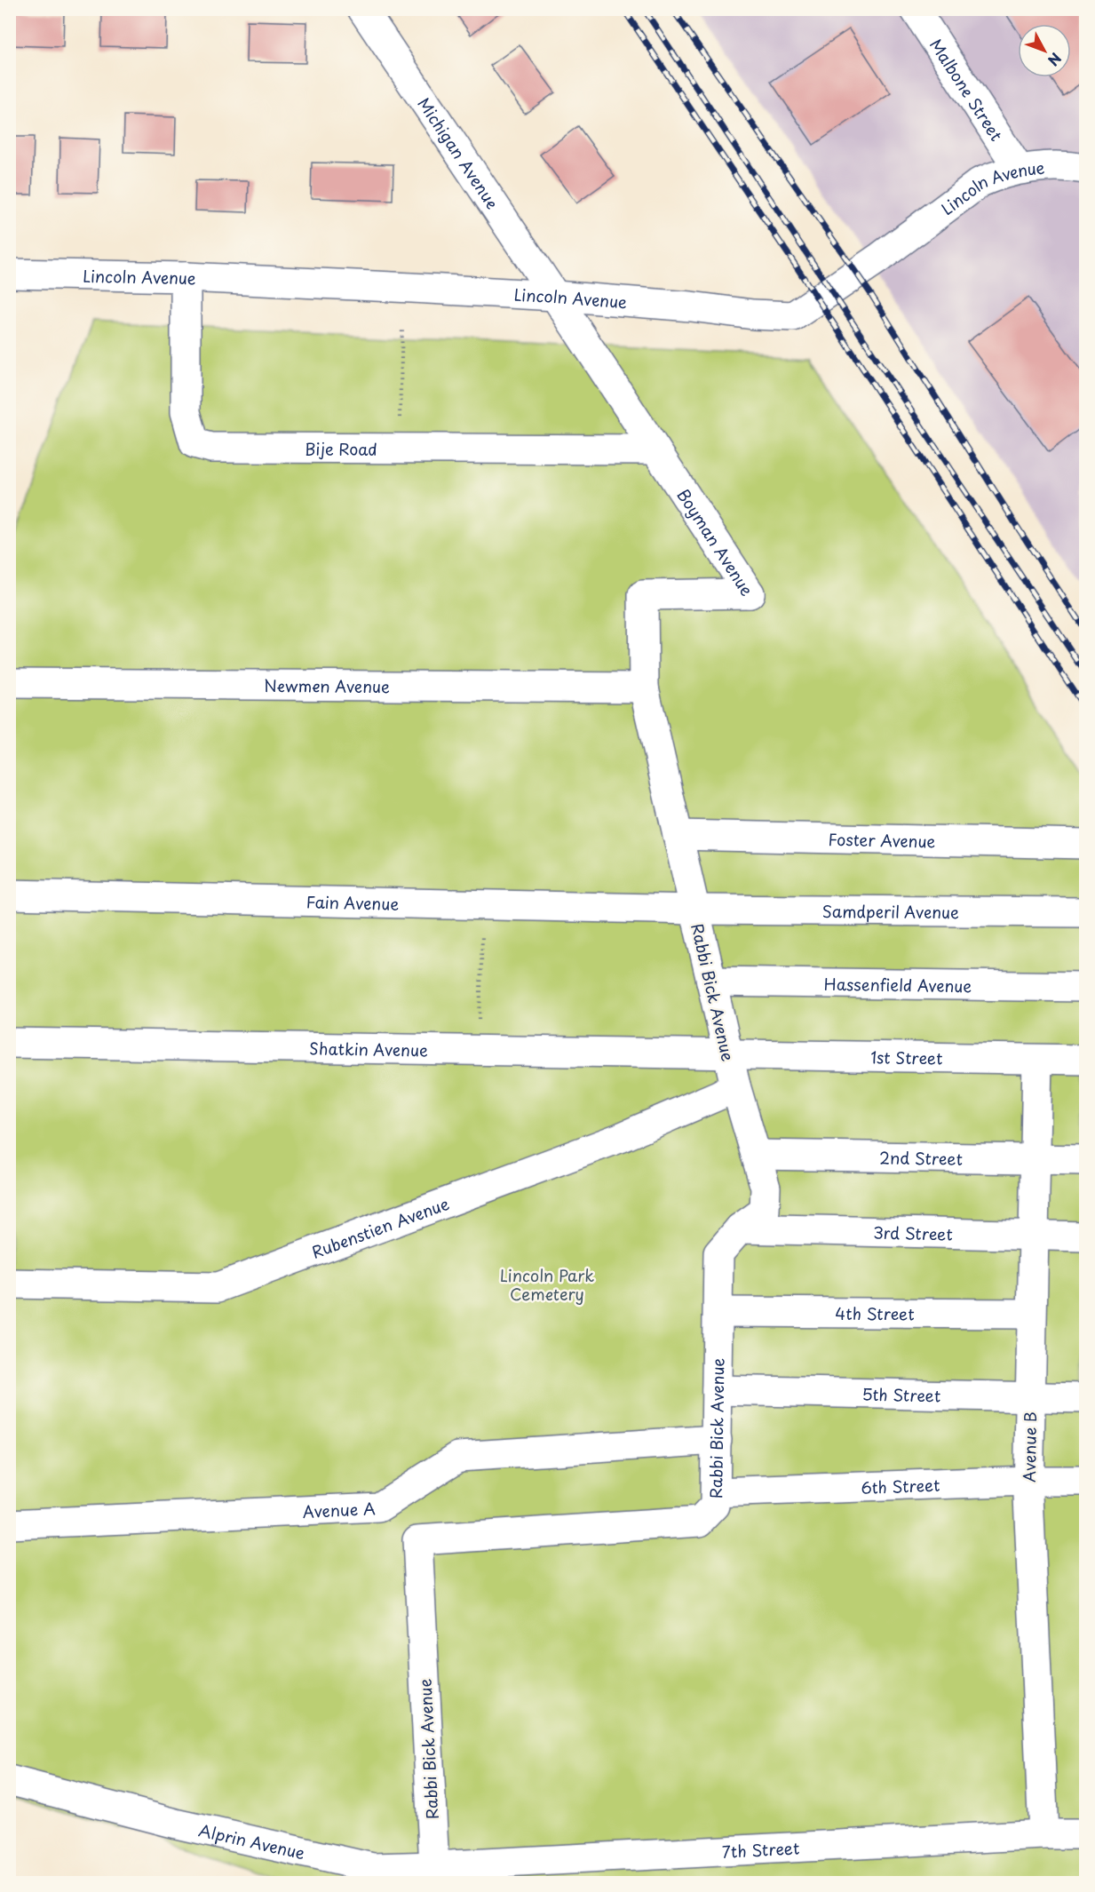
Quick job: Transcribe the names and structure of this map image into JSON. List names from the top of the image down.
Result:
{
  "streets": {
    "street": [
      "Malbone Street",
      "Michigan Avenue",
      "Lincoln Avenue",
      "Bije Road",
      "Boyman Avenue",
      "Newmen Avenue",
      "Foster Avenue",
      "Fain Avenue",
      "Samdperil Avenue",
      "Hassenfield Avenue",
      "Rabbi Bick Avenue",
      "Shatkin Avenue",
      "1st Street",
      "2nd Street",
      "Rubenstien Avenue",
      "3rd Street",
      "4th Street",
      "5th Street",
      "Avenue B",
      "6th Street",
      "Avenue A",
      "Alprin Avenue",
      "7th Street"
    ]
  },
  "crossings": [
    ["Malbone Street", "Lincoln Avenue"],
    ["Michigan Avenue", "Lincoln Avenue"],
    ["Michigan Avenue", "Boyman Avenue"],
    ["Lincoln Avenue", "Bije Road"],
    ["Lincoln Avenue", "Boyman Avenue"],
    ["Bije Road", "Boyman Avenue"],
    ["Boyman Avenue", "Newmen Avenue"],
    ["Boyman Avenue", "Foster Avenue"],
    ["Boyman Avenue", "Fain Avenue"],
    ["Boyman Avenue", "Samdperil Avenue"],
    ["Boyman Avenue", "Rabbi Bick Avenue"],
    ["Fain Avenue", "Samdperil Avenue"],
    ["Fain Avenue", "Rabbi Bick Avenue"],
    ["Samdperil Avenue", "Rabbi Bick Avenue"],
    ["Hassenfield Avenue", "Rabbi Bick Avenue"],
    ["Rabbi Bick Avenue", "Shatkin Avenue"],
    ["Rabbi Bick Avenue", "1st Street"],
    ["Rabbi Bick Avenue", "2nd Street"],
    ["Rabbi Bick Avenue", "Rubenstien Avenue"],
    ["Rabbi Bick Avenue", "3rd Street"],
    ["Rabbi Bick Avenue", "4th Street"],
    ["Rabbi Bick Avenue", "5th Street"],
    ["Rabbi Bick Avenue", "6th Street"],
    ["Rabbi Bick Avenue", "Avenue A"],
    ["Rabbi Bick Avenue", "Alprin Avenue"],
    ["Rabbi Bick Avenue", "7th Street"],
    ["Shatkin Avenue", "1st Street"],
    ["1st Street", "Avenue B"],
    ["2nd Street", "Avenue B"],
    ["3rd Street", "Avenue B"],
    ["4th Street", "Avenue B"],
    ["5th Street", "Avenue B"],
    ["Avenue B", "6th Street"],
    ["Avenue B", "7th Street"],
    ["Alprin Avenue", "7th Street"]
  ],
  "parks": ["Lincoln Park Cemetery"],
  "north": "bottom right"
}
